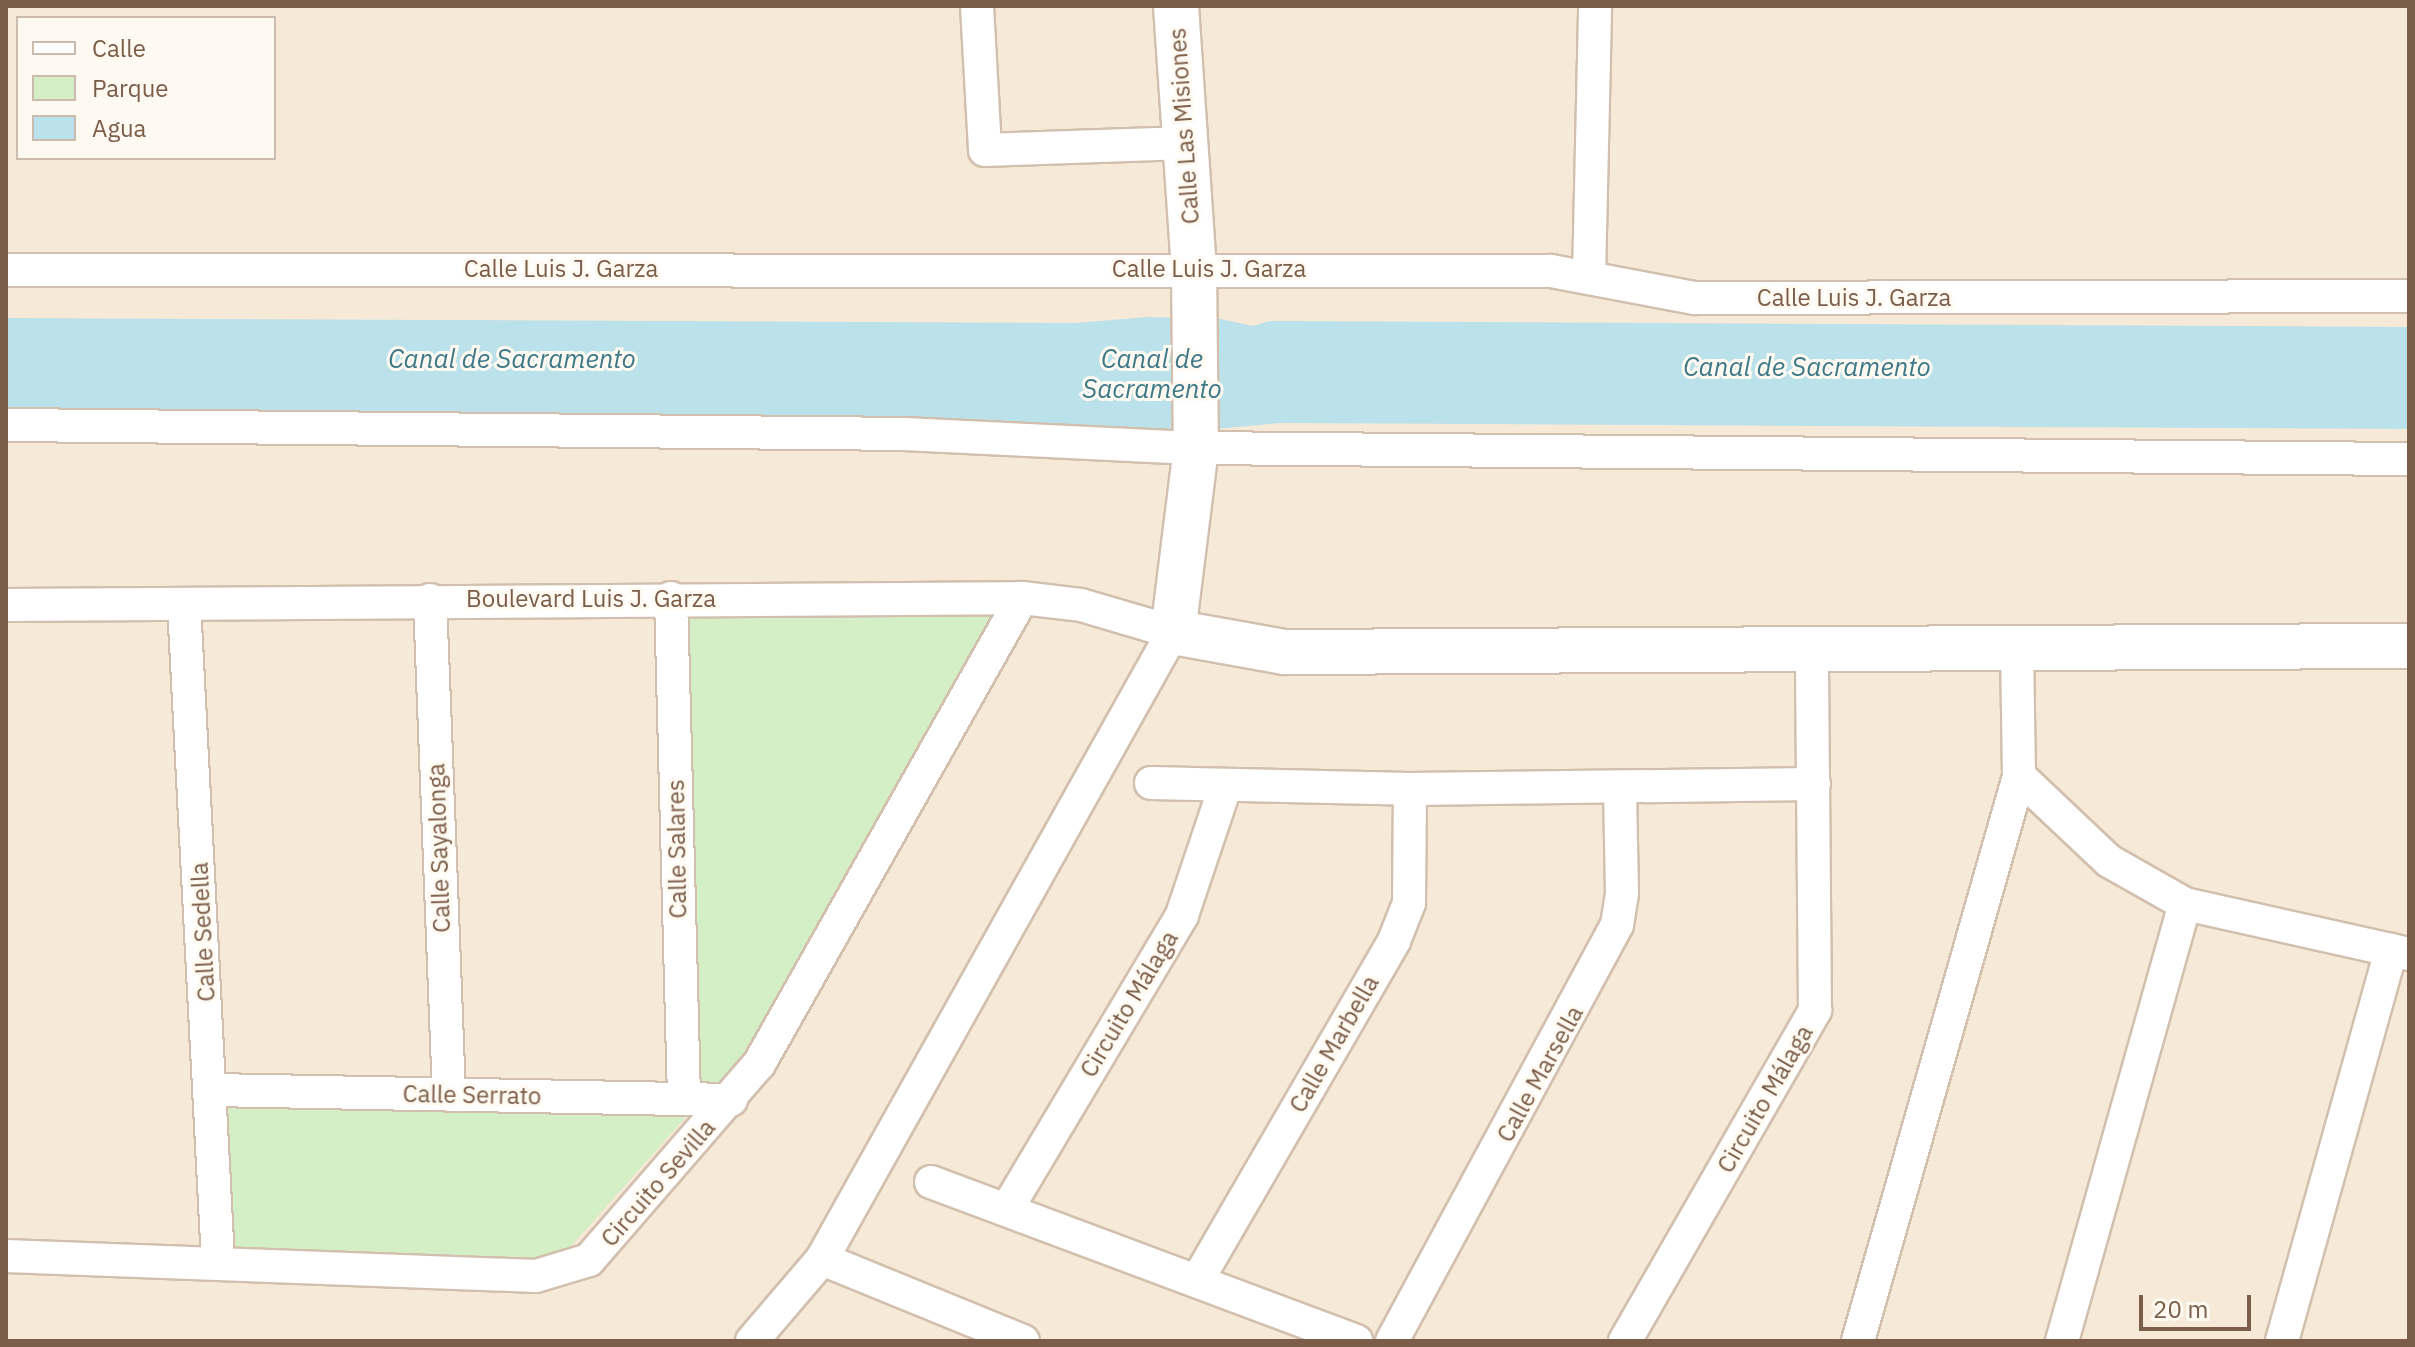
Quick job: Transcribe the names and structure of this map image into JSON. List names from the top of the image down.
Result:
{
  "streets": {
    "street": [
      "Calle Las Misiones",
      "Calle Luis J. Garza",
      "Boulevard Luis J. Garza",
      "Calle Sayalonga",
      "Calle Salares",
      "Calle Sedella",
      "Circuito Málaga",
      "Calle Marbella",
      "Calle Marsella",
      "Calle Serrato",
      "Circuito Sevilla"
    ]
  },
  "crossings": [
    ["Calle Las Misiones", "Calle Luis J. Garza"],
    ["Calle Las Misiones", "Boulevard Luis J. Garza"],
    ["Boulevard Luis J. Garza", "Calle Sayalonga"],
    ["Boulevard Luis J. Garza", "Calle Salares"],
    ["Boulevard Luis J. Garza", "Calle Sedella"],
    ["Boulevard Luis J. Garza", "Circuito Sevilla"],
    ["Calle Sayalonga", "Calle Serrato"],
    ["Calle Salares", "Calle Serrato"],
    ["Calle Sedella", "Calle Serrato"],
    ["Calle Sedella", "Circuito Sevilla"],
    ["Calle Serrato", "Circuito Sevilla"]
  ],
  "water": ["Canal de Sacramento"],
  "legend": ["Calle", "Parque", "Agua"],
  "scale_bar": "20 m"
}
